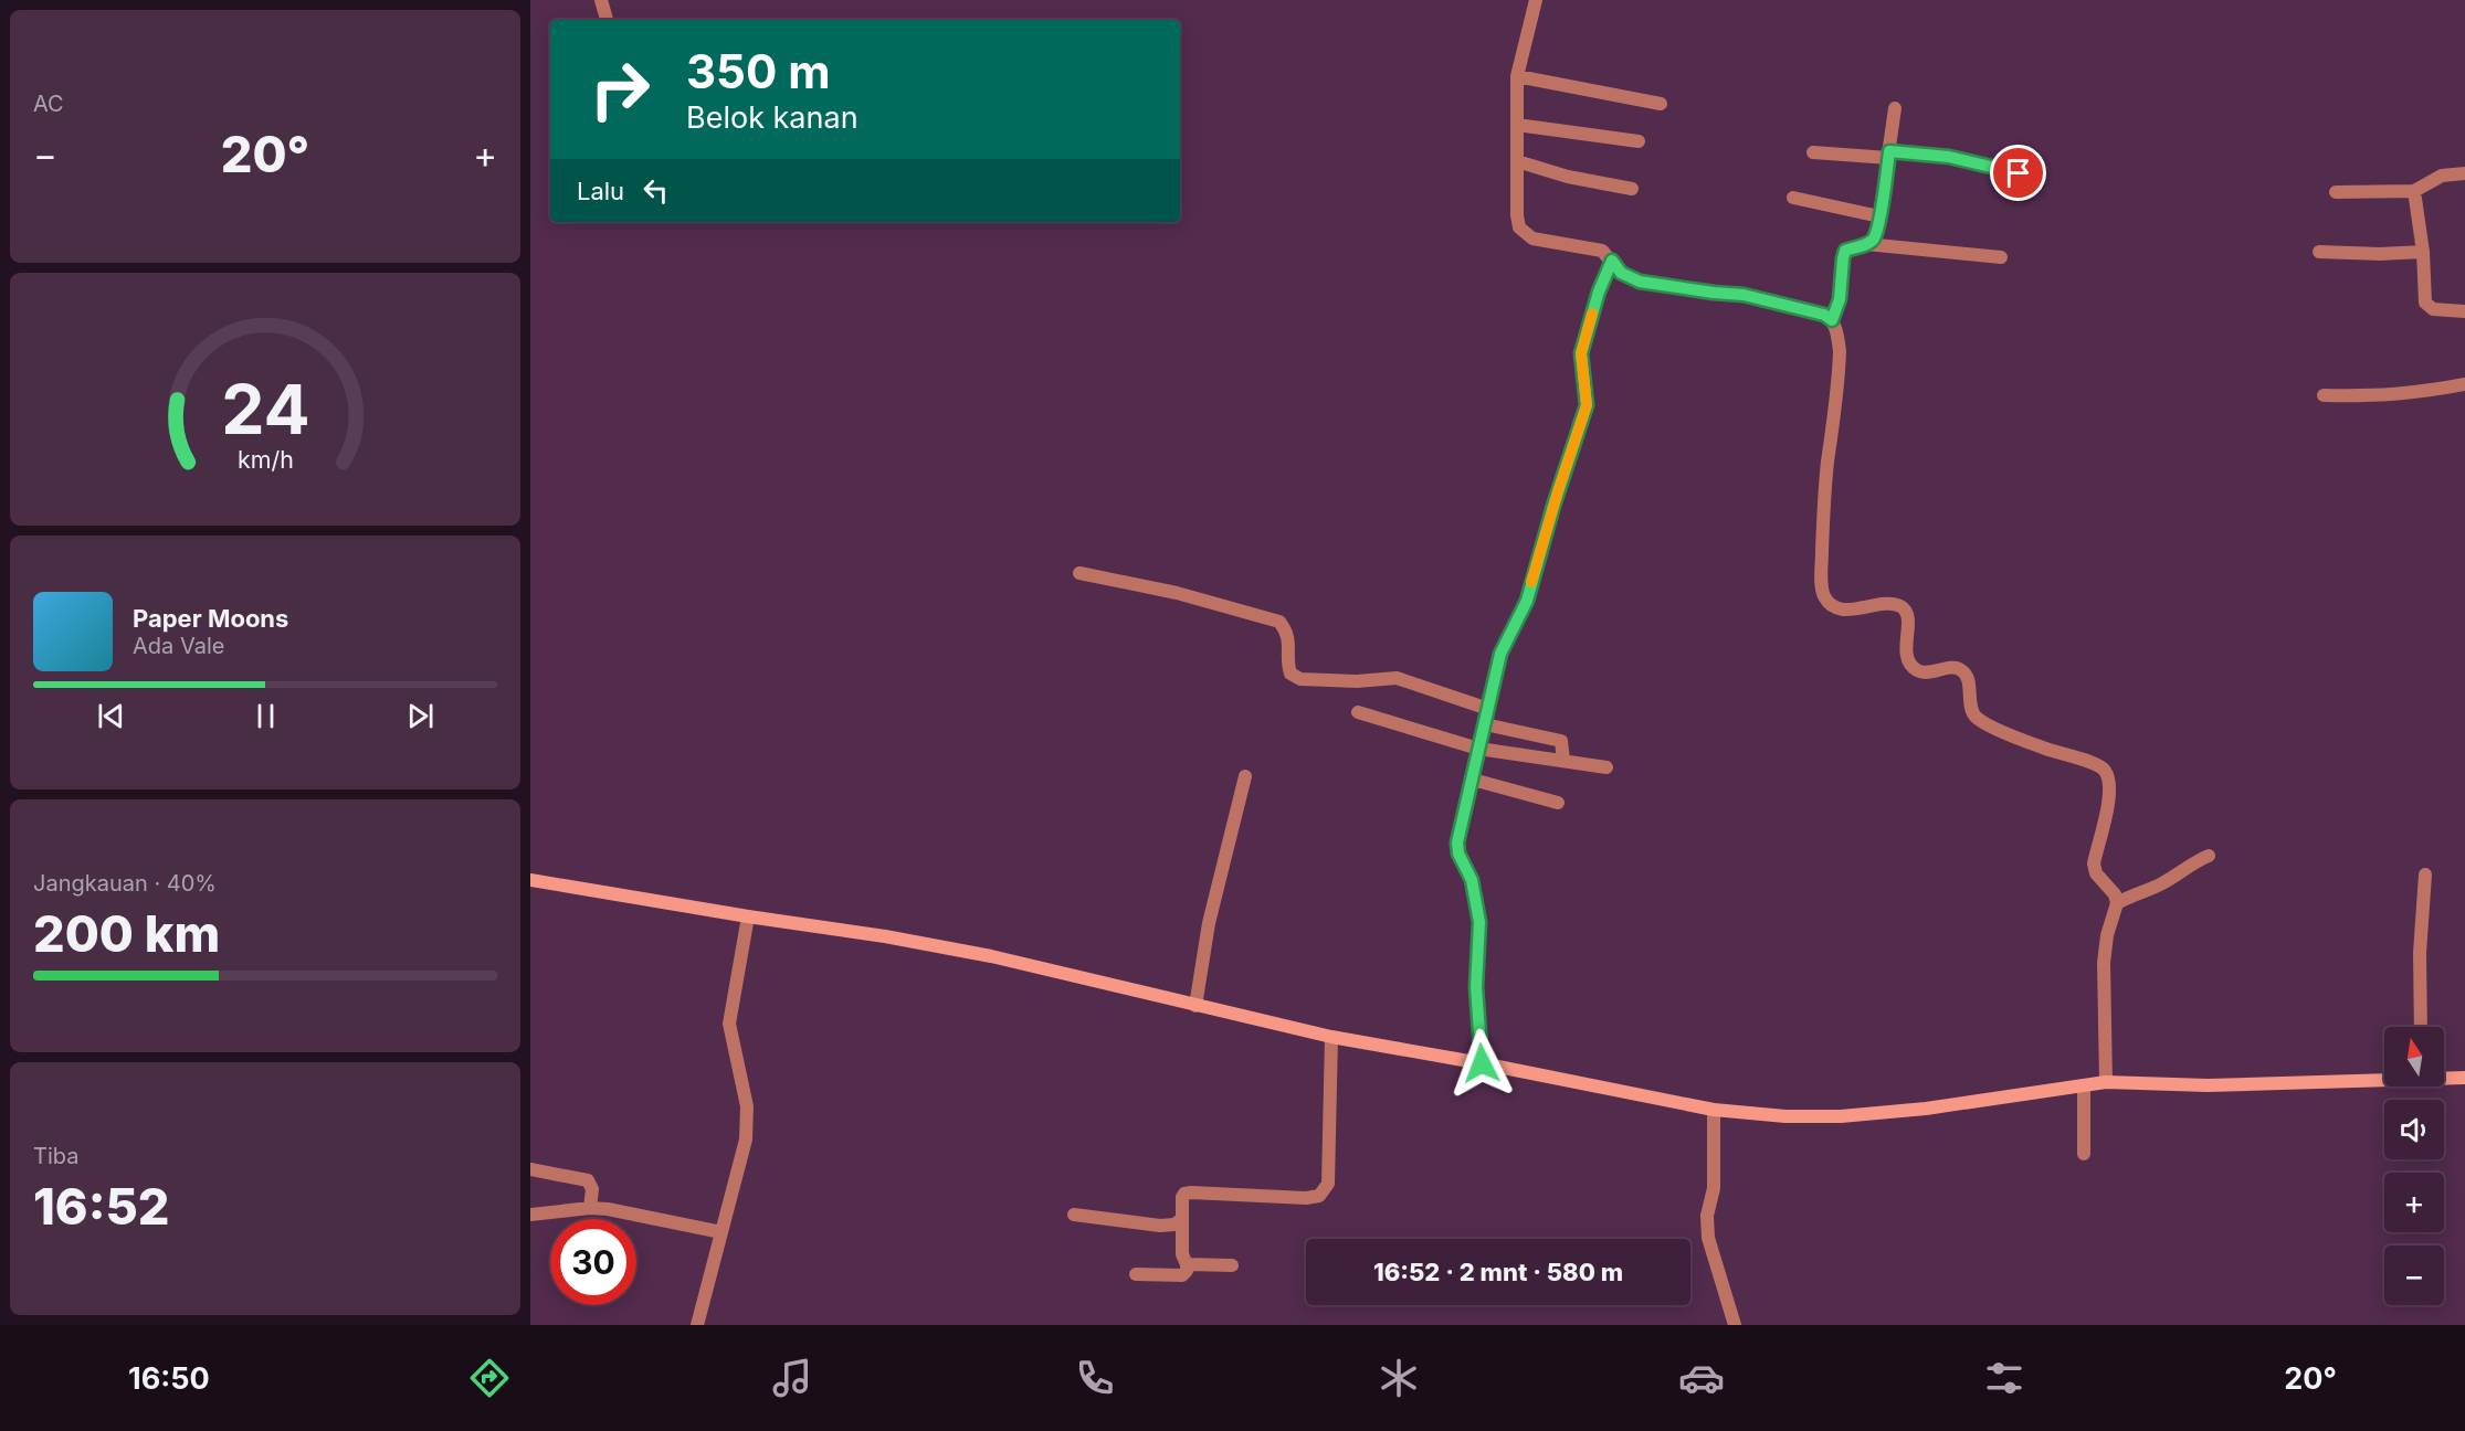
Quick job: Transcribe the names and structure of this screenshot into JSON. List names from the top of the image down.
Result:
{
  "north": "top",
  "page": {
    "tile": [
      "AC",
      ["Jangkauan · 40%", "200 km"],
      ["Tiba", "16:52"]
    ],
    "turn": ["350 m", "Belok kanan"],
    "heat": ["−", "20°", "+"],
    "then": "Lalu",
    "song": ["Paper Moons", "Ada Vale"],
    "map_buttons": ["+", "−"],
    "limit": "30",
    "trip": "16:52 · 2 mnt · 580 m",
    "tabs": ["16:50", "20°"],
    "gauge": ["24", "km/h"]
  }
}
